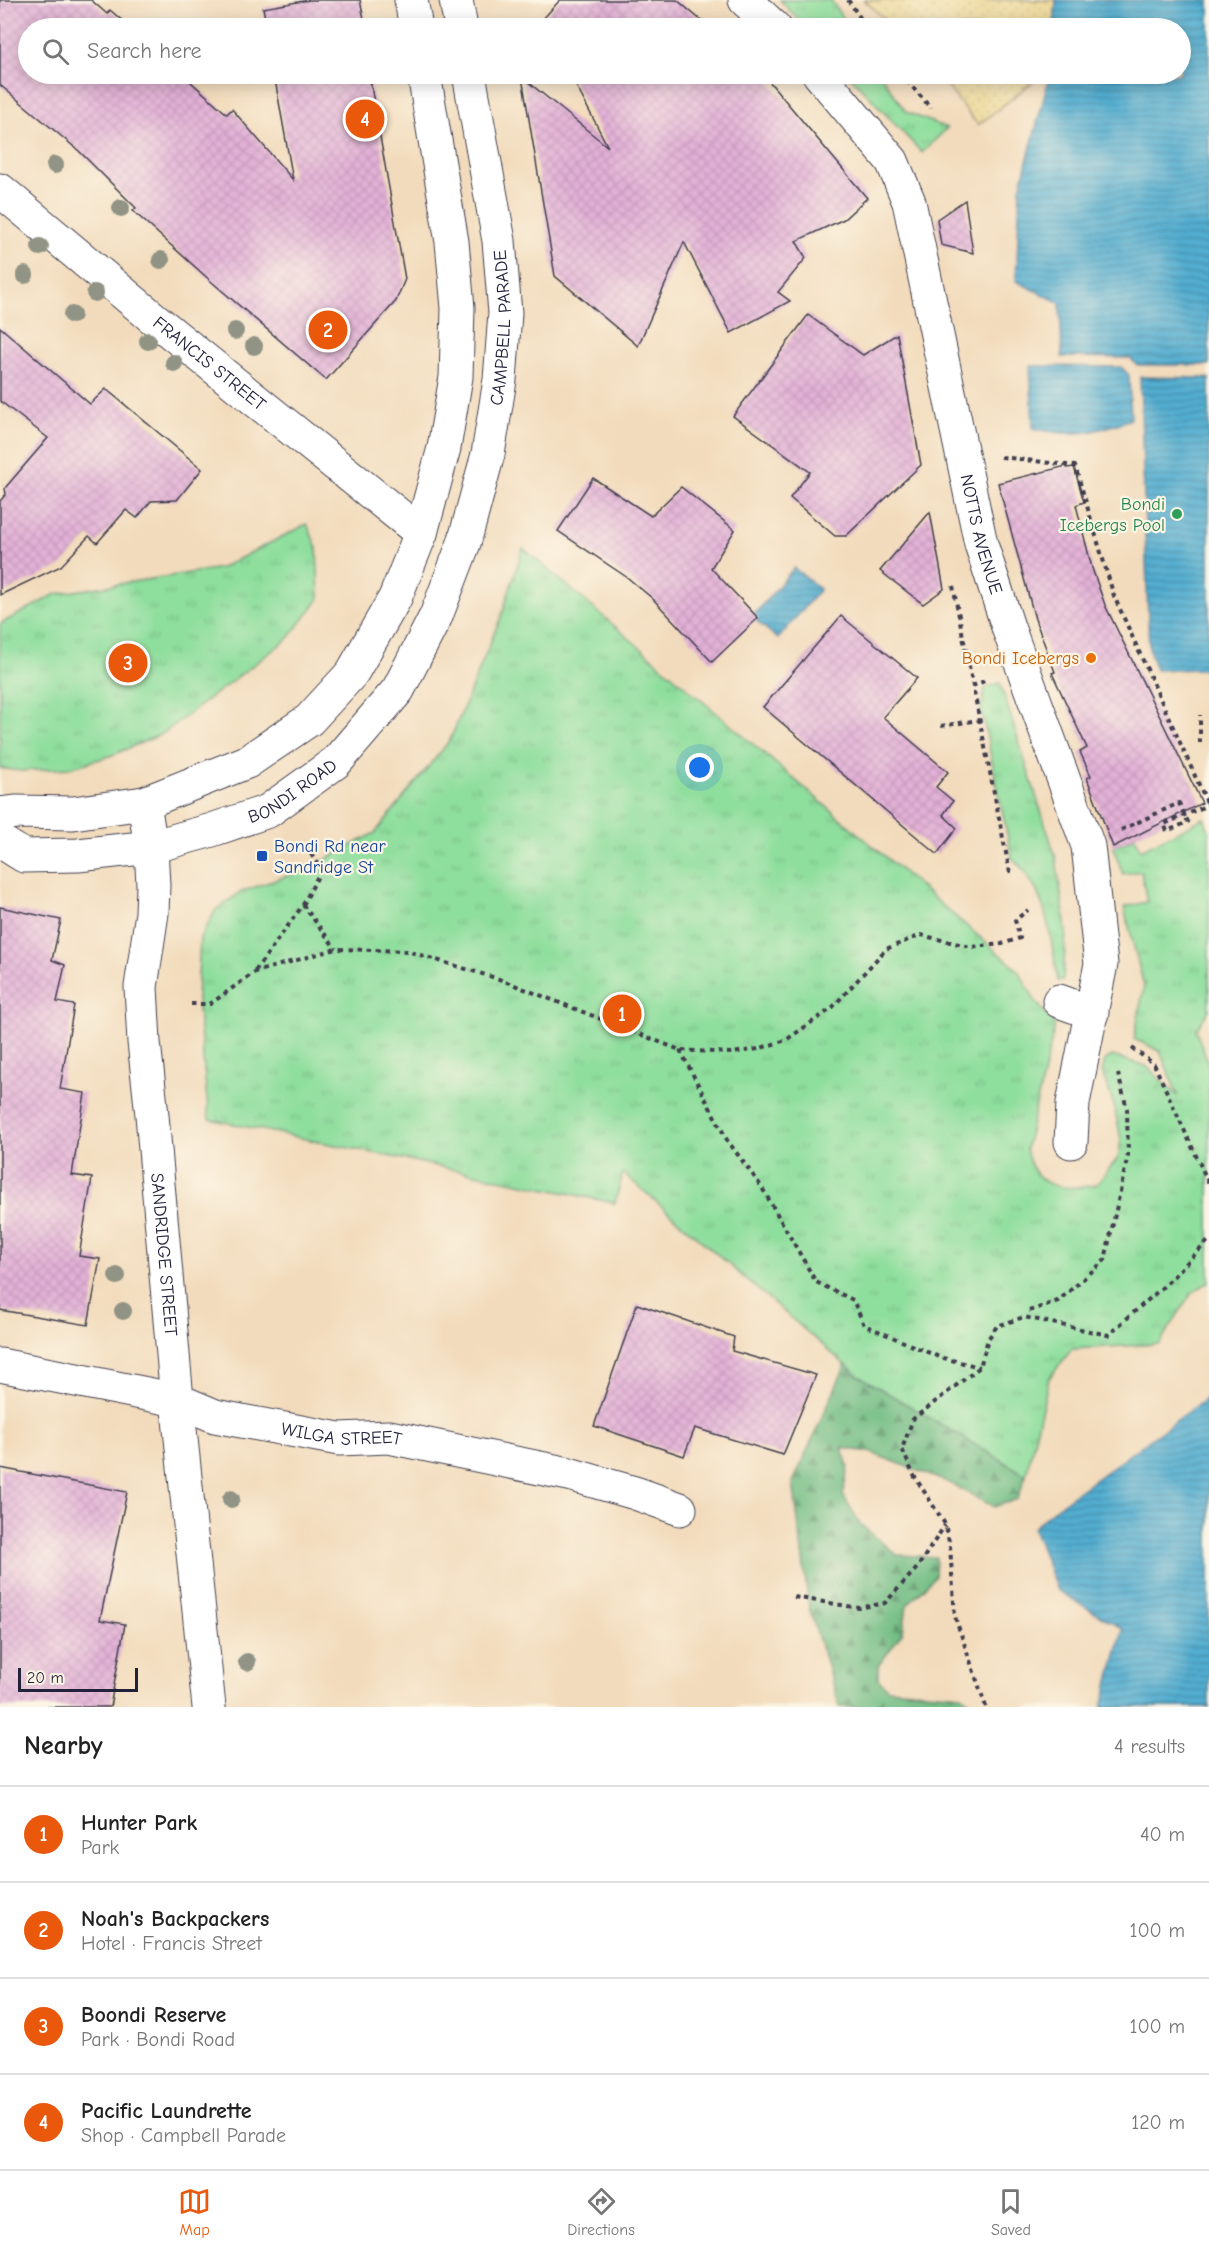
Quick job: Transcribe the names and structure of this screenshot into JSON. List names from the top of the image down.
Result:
{
  "streets": {
    "street": [
      "CAMPBELL PARADE",
      "FRANCIS STREET",
      "NOTTS AVENUE",
      "BONDI ROAD",
      "SANDRIDGE STREET",
      "WILGA STREET"
    ]
  },
  "crossings": [
    ["CAMPBELL PARADE", "BONDI ROAD"],
    ["BONDI ROAD", "SANDRIDGE STREET"],
    ["SANDRIDGE STREET", "WILGA STREET"]
  ],
  "places": {
    "other": ["Bondi Icebergs Pool", "Bondi Icebergs"],
    "transit": ["Bondi Rd near Sandridge St"]
  },
  "scale_bar": "20 m",
  "page": {
    "search": "Search here",
    "pins": [
      "4",
      "2",
      "3",
      "1"
    ],
    "scale": "20 m",
    "heading": ["Nearby", "4 results"],
    "list": [
      {
        "mark": "1",
        "name": "Hunter Park",
        "note": "Park",
        "value": "40 m"
      },
      {
        "mark": "2",
        "name": "Noah's Backpackers",
        "note": "Hotel · Francis Street",
        "value": "100 m"
      },
      {
        "mark": "3",
        "name": "Boondi Reserve",
        "note": "Park · Bondi Road",
        "value": "100 m"
      },
      {
        "mark": "4",
        "name": "Pacific Laundrette",
        "note": "Shop · Campbell Parade",
        "value": "120 m"
      }
    ],
    "nav": ["Map", "Directions", "Saved"]
  }
}
